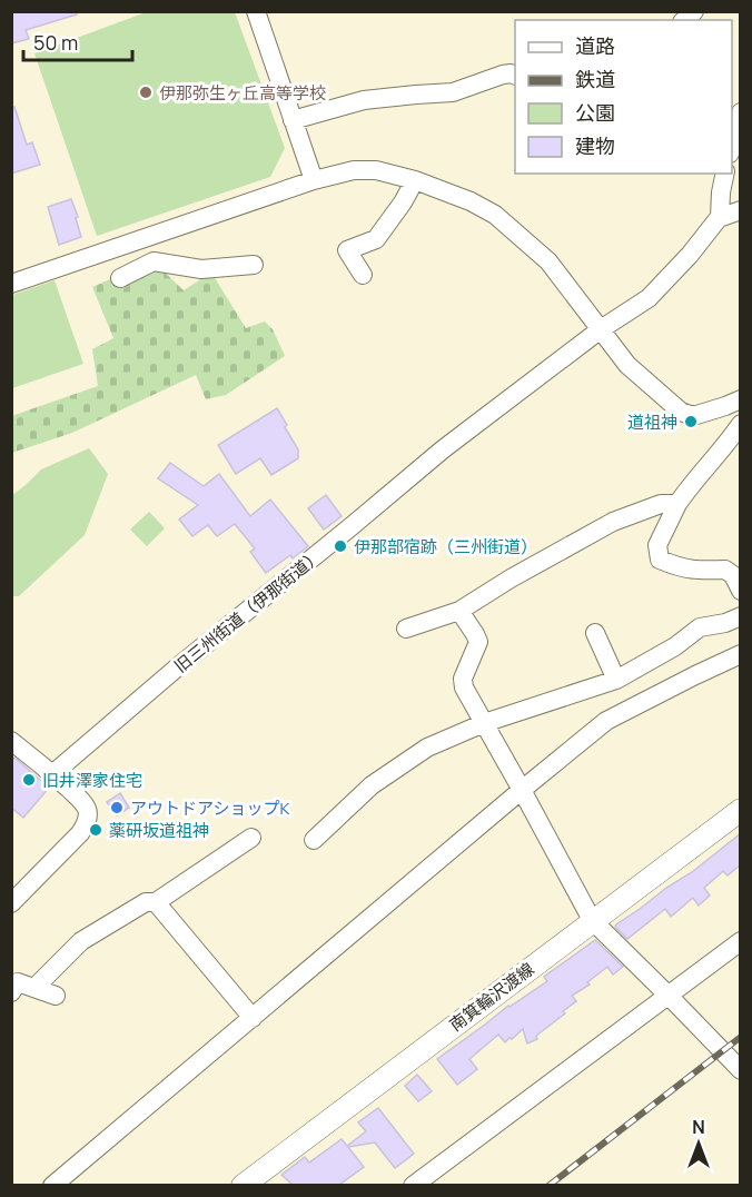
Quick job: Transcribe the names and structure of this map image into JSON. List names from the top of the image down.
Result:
{
  "streets": {
    "main road": ["南箕輪沢渡線"],
    "street": ["旧三州街道（伊那街道）"]
  },
  "places": [
    "伊那弥生ヶ丘高等学校",
    "道祖神",
    "伊那部宿跡（三州街道）",
    "旧井澤家住宅",
    "アウトドアショップK",
    "薬研坂道祖神"
  ],
  "legend": [
    "道路",
    "鉄道",
    "公園",
    "建物"
  ],
  "scale_bar": "50 m",
  "north": "top"
}
